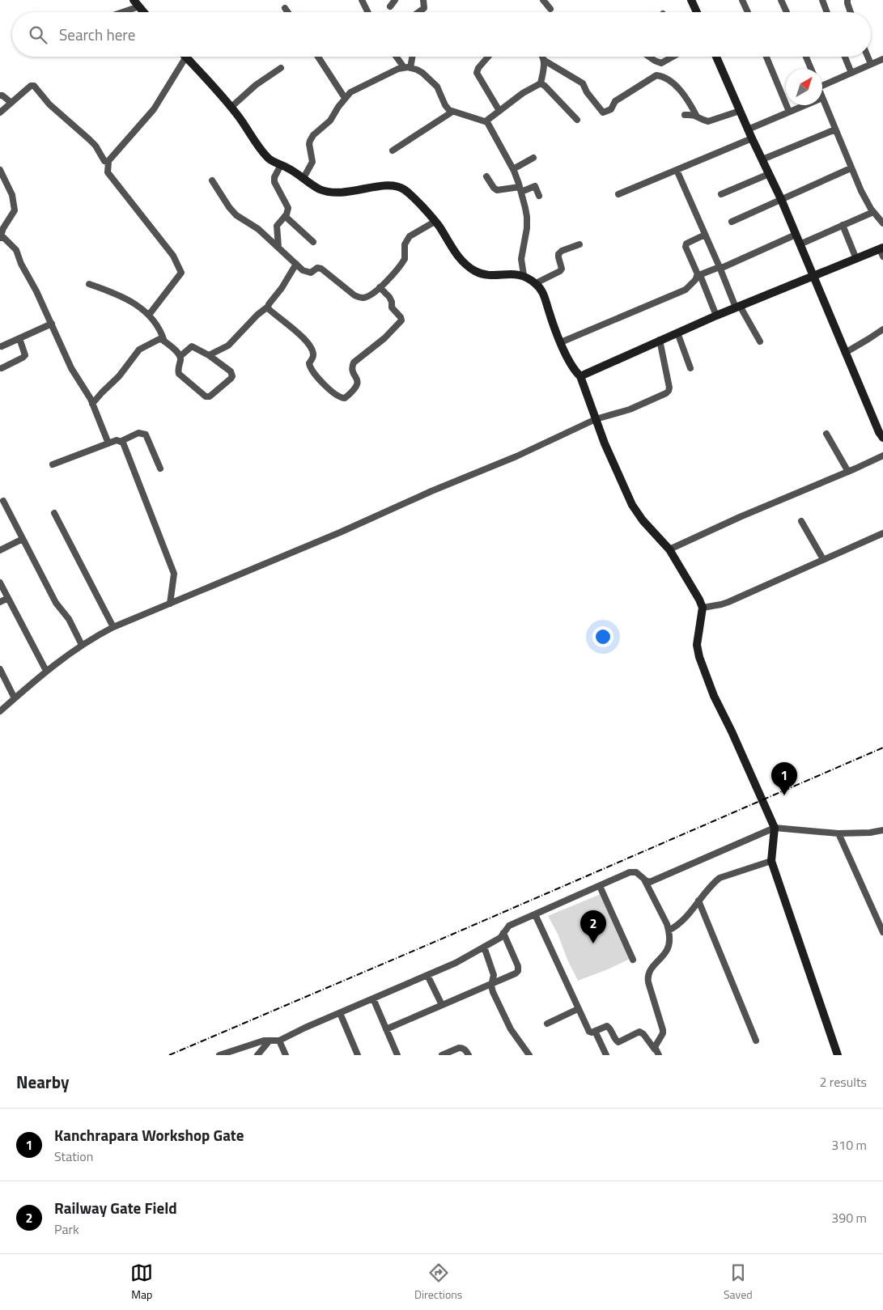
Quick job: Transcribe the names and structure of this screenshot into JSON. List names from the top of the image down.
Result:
{
  "north": "top right",
  "page": {
    "search": "Search here",
    "pins": ["1", "2"],
    "heading": ["Nearby", "2 results"],
    "list": [
      {
        "mark": "1",
        "name": "Kanchrapara Workshop Gate",
        "note": "Station",
        "value": "310 m"
      },
      {
        "mark": "2",
        "name": "Railway Gate Field",
        "note": "Park",
        "value": "390 m"
      }
    ],
    "nav": ["Map", "Directions", "Saved"]
  }
}
